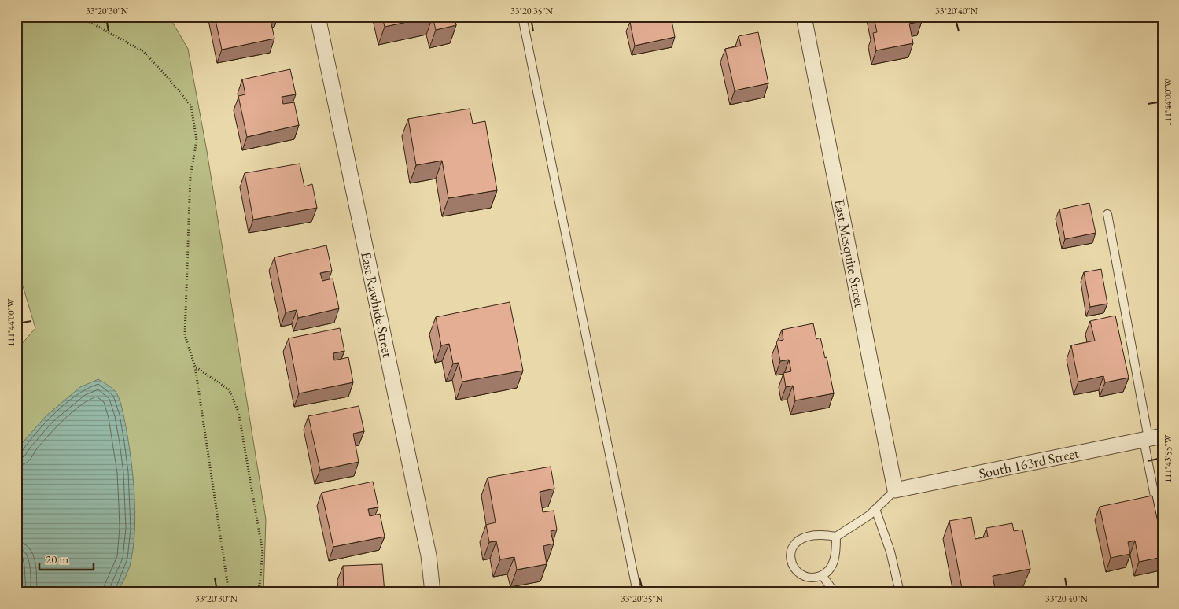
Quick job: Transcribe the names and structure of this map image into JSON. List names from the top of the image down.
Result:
{
  "streets": {
    "street": ["East Mesquite Street", "East Rawhide Street", "South 163rd Street"]
  },
  "crossings": [
    ["East Mesquite Street", "South 163rd Street"]
  ],
  "scale_bar": "20 m",
  "coordinates": [
    "33°20'30\"N",
    "33°20'35\"N",
    "33°20'40\"N",
    "111°44'00\"W",
    "111°43'55\"W"
  ]
}
